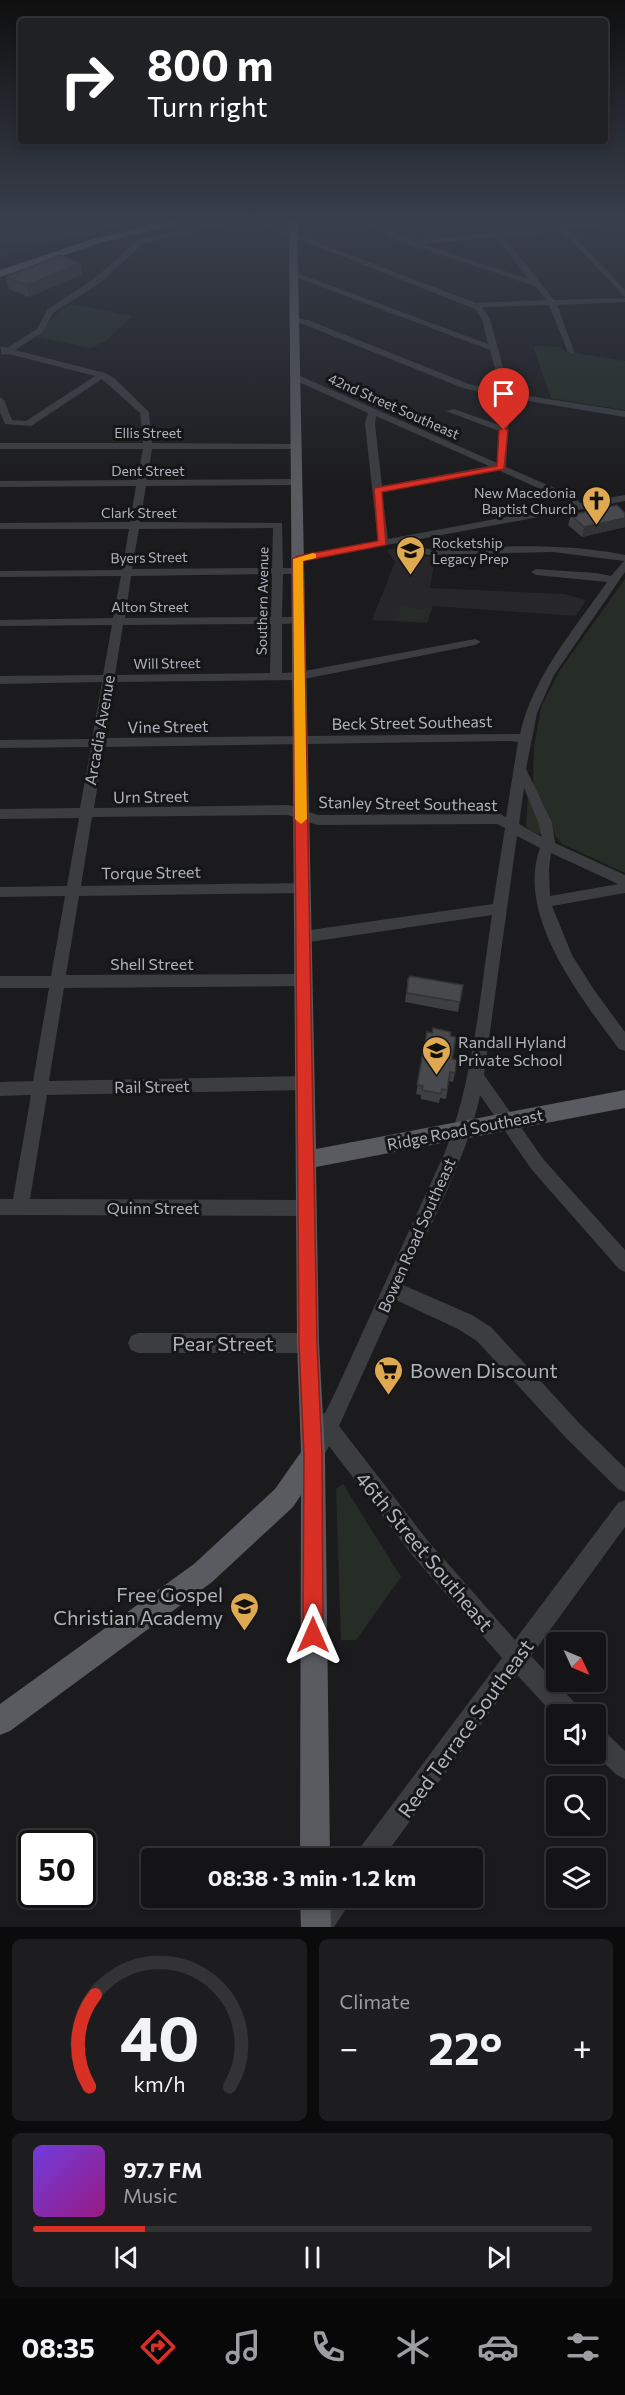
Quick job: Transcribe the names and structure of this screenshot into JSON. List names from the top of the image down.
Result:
{
  "streets": {
    "main road": ["Ridge Road Southeast"],
    "street": [
      "42nd Street Southeast",
      "Ellis Street",
      "Dent Street",
      "Clark Street",
      "Byers Street",
      "Southern Avenue",
      "Alton Street",
      "Will Street",
      "Beck Street Southeast",
      "Vine Street",
      "Arcadia Avenue",
      "Urn Street",
      "Stanley Street Southeast",
      "Torque Street",
      "Shell Street",
      "Rail Street",
      "Quinn Street",
      "Bowen Road Southeast",
      "Pear Street",
      "46th Street Southeast",
      "Reed Terrace Southeast"
    ]
  },
  "crossings": [
    ["42nd Street Southeast", "Byers Street"],
    ["Ellis Street", "Arcadia Avenue"],
    ["Dent Street", "Arcadia Avenue"],
    ["Clark Street", "Southern Avenue"],
    ["Clark Street", "Arcadia Avenue"],
    ["Byers Street", "Southern Avenue"],
    ["Byers Street", "Arcadia Avenue"],
    ["Southern Avenue", "Alton Street"],
    ["Southern Avenue", "Will Street"],
    ["Alton Street", "Arcadia Avenue"],
    ["Will Street", "Arcadia Avenue"],
    ["Beck Street Southeast", "Vine Street"],
    ["Beck Street Southeast", "Bowen Road Southeast"],
    ["Vine Street", "Arcadia Avenue"],
    ["Arcadia Avenue", "Urn Street"],
    ["Arcadia Avenue", "Torque Street"],
    ["Arcadia Avenue", "Shell Street"],
    ["Arcadia Avenue", "Rail Street"],
    ["Arcadia Avenue", "Quinn Street"],
    ["Urn Street", "Stanley Street Southeast"],
    ["Stanley Street Southeast", "Bowen Road Southeast"],
    ["Ridge Road Southeast", "Bowen Road Southeast"],
    ["Bowen Road Southeast", "46th Street Southeast"],
    ["46th Street Southeast", "Reed Terrace Southeast"]
  ],
  "places": {
    "church": ["New Macedonia Baptist Church"],
    "school or university": ["Rocketship Legacy Prep", "Randall Hyland Private School", "Free Gospel Christian Academy"],
    "supermarket": ["Bowen Discount"]
  },
  "north": "bottom right",
  "page": {
    "turn": ["800 m", "Turn right"],
    "limit": "50",
    "trip": "08:38 · 3 min · 1.2 km",
    "tile": "Climate",
    "heat": ["−", "22°", "+"],
    "song": ["97.7 FM", "Music"],
    "tabs": "08:35",
    "gauge": ["40", "km/h"]
  }
}
